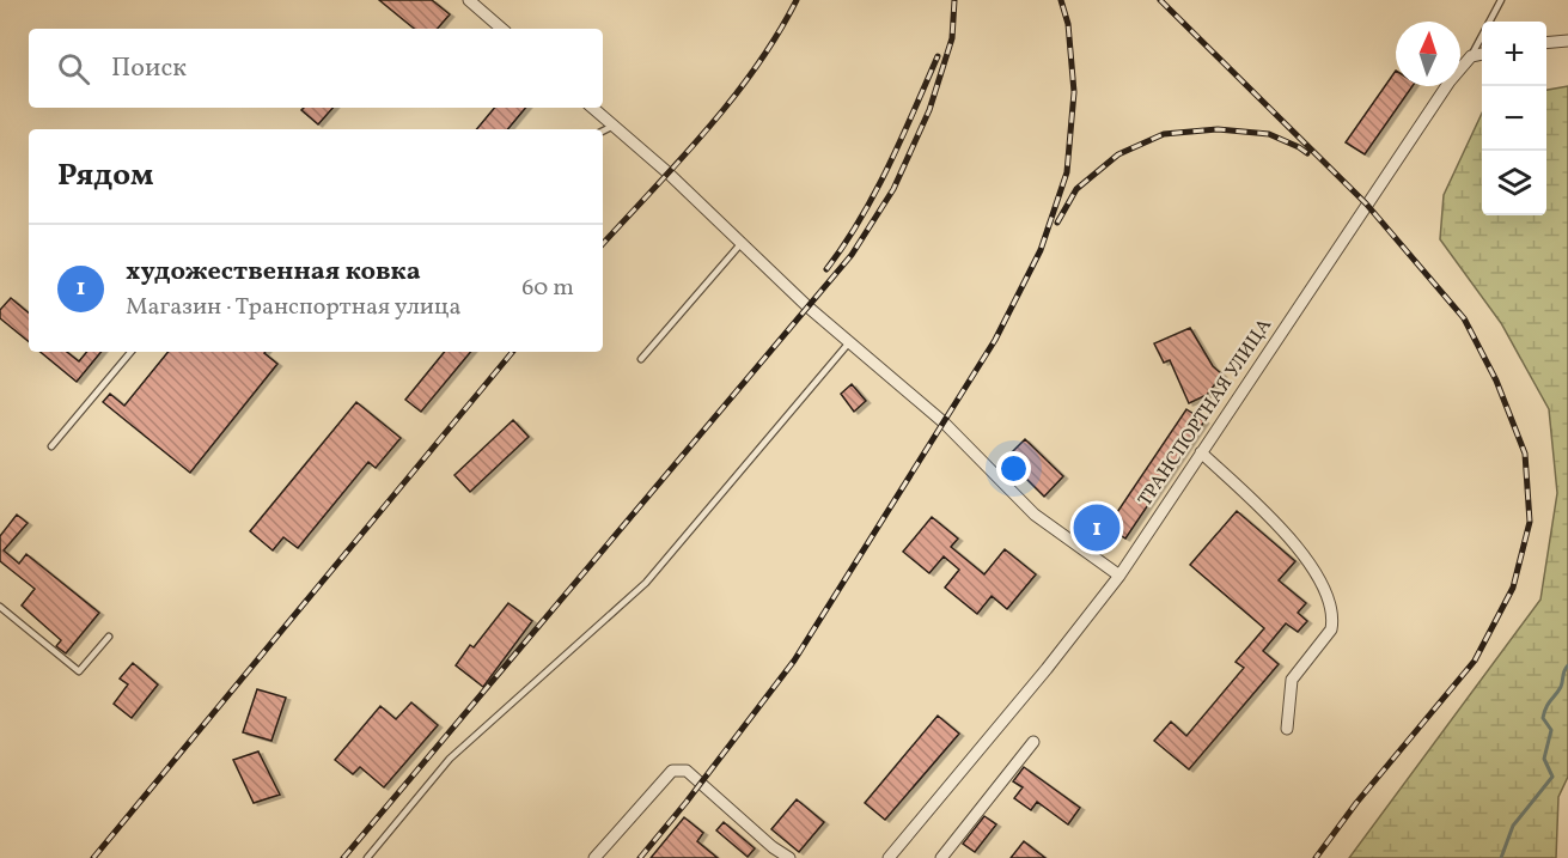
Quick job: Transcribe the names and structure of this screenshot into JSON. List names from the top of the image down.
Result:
{
  "streets": {
    "street": ["ТРАНСПОРТНАЯ УЛИЦА"]
  },
  "north": "top",
  "page": {
    "map_buttons": ["+", "−"],
    "search": "Поиск",
    "heading": "Рядом",
    "list": [
      {
        "mark": "1",
        "name": "художественная ковка",
        "note": "Магазин · Транспортная улица",
        "value": "60 m"
      }
    ],
    "pins": "1"
  }
}
